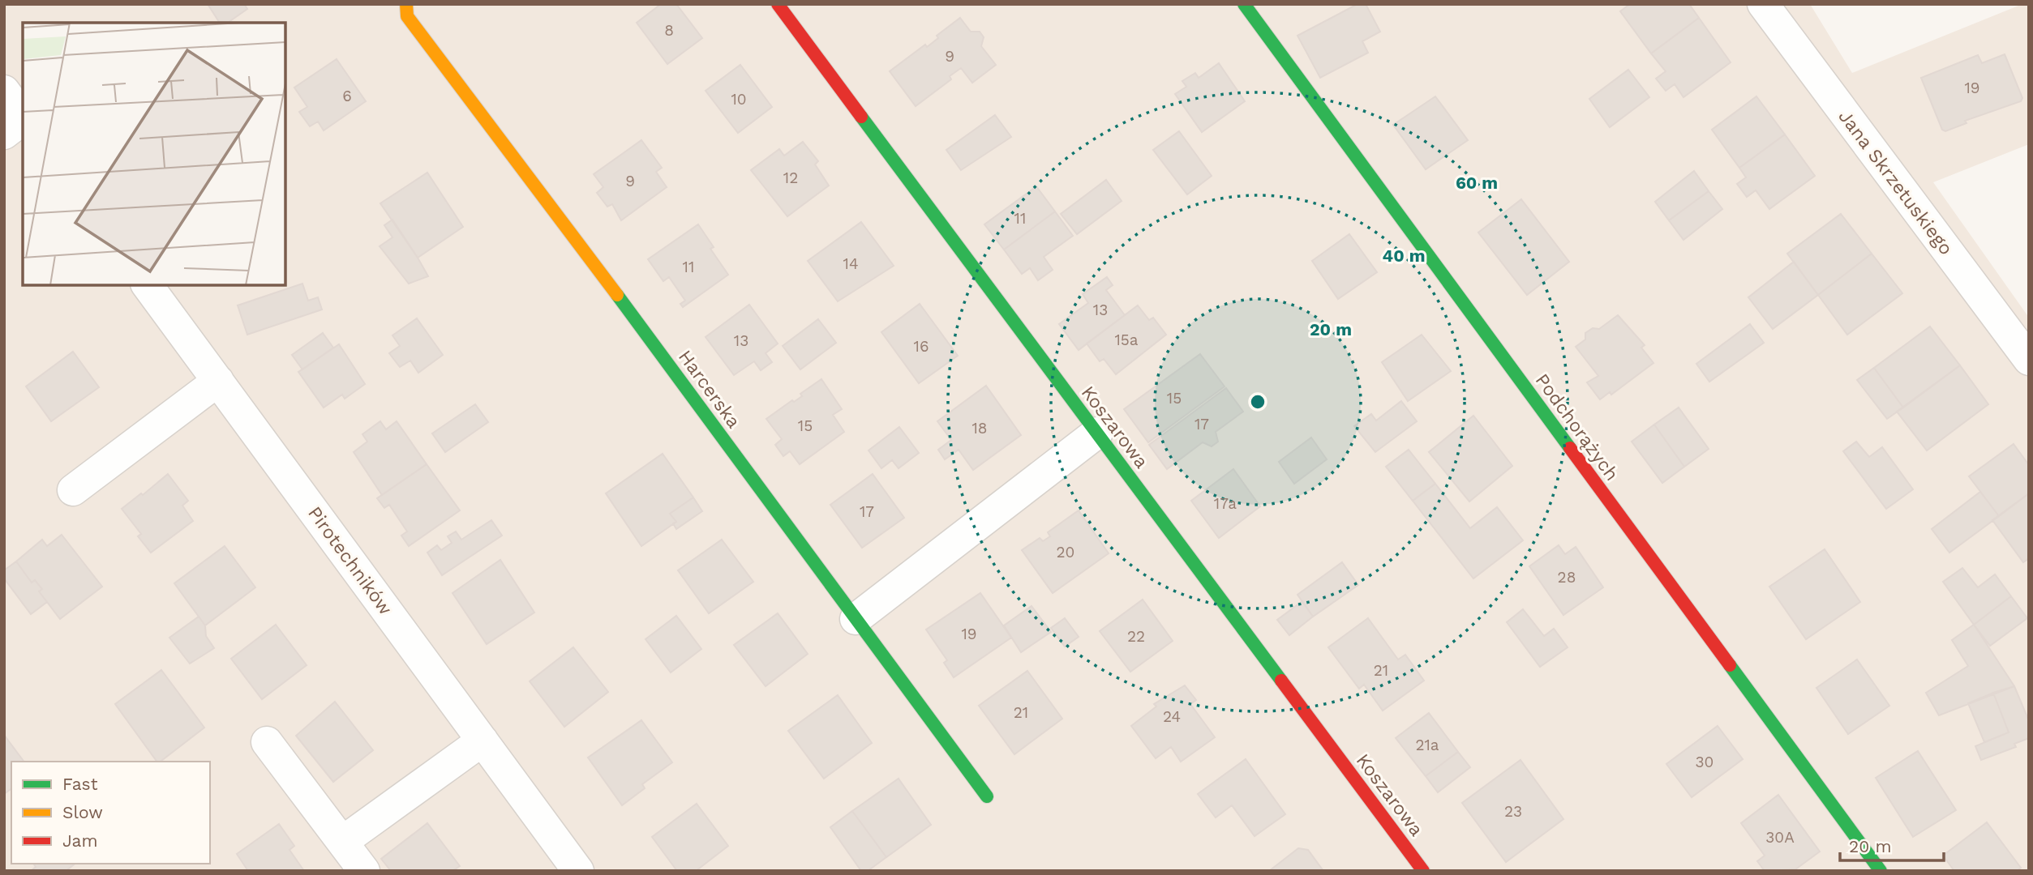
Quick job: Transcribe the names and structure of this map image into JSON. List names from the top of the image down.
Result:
{
  "streets": {
    "street": [
      "Jana Skrzetuskiego",
      "Harcerska",
      "Koszarowa",
      "Podchorążych",
      "Pirotechników"
    ]
  },
  "house_numbers": [
    "8",
    "9",
    "19",
    "6",
    "10",
    "12",
    "9",
    "11",
    "14",
    "11",
    "13",
    "15a",
    "13",
    "16",
    "15",
    "17",
    "15",
    "18",
    "17a",
    "17",
    "20",
    "28",
    "19",
    "22",
    "21",
    "21",
    "24",
    "21a",
    "30",
    "23",
    "30A"
  ],
  "legend": ["Fast", "Slow", "Jam"],
  "scale_bar": "20 m",
  "rings": ["60 m", "40 m", "20 m"]
}
